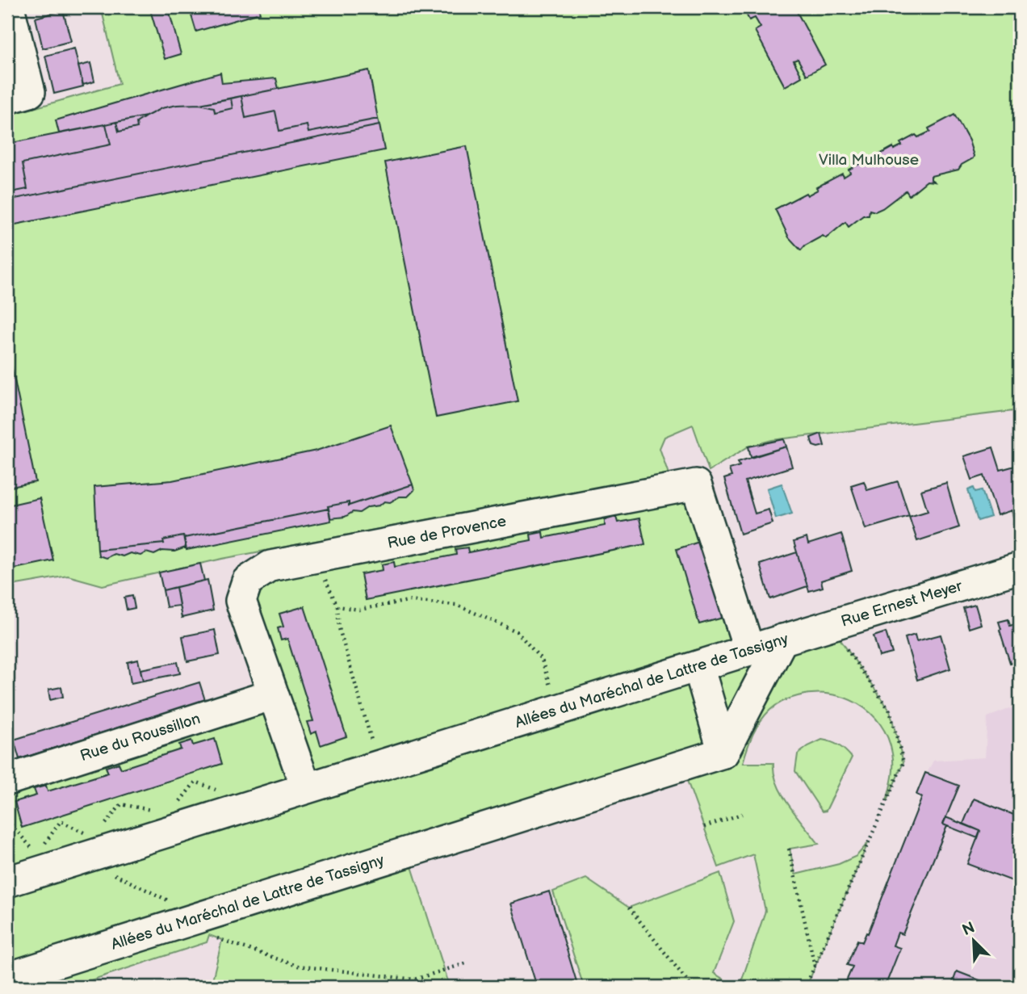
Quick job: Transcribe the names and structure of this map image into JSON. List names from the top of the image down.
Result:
{
  "streets": {
    "street": [
      "Rue de Provence",
      "Rue Ernest Meyer",
      "Allées du Maréchal de Lattre de Tassigny",
      "Rue du Roussillon"
    ]
  },
  "crossings": [
    ["Rue de Provence", "Allées du Maréchal de Lattre de Tassigny"],
    ["Rue de Provence", "Rue du Roussillon"],
    ["Rue Ernest Meyer", "Allées du Maréchal de Lattre de Tassigny"]
  ],
  "parks": ["Villa Mulhouse"],
  "north": "top left"
}
